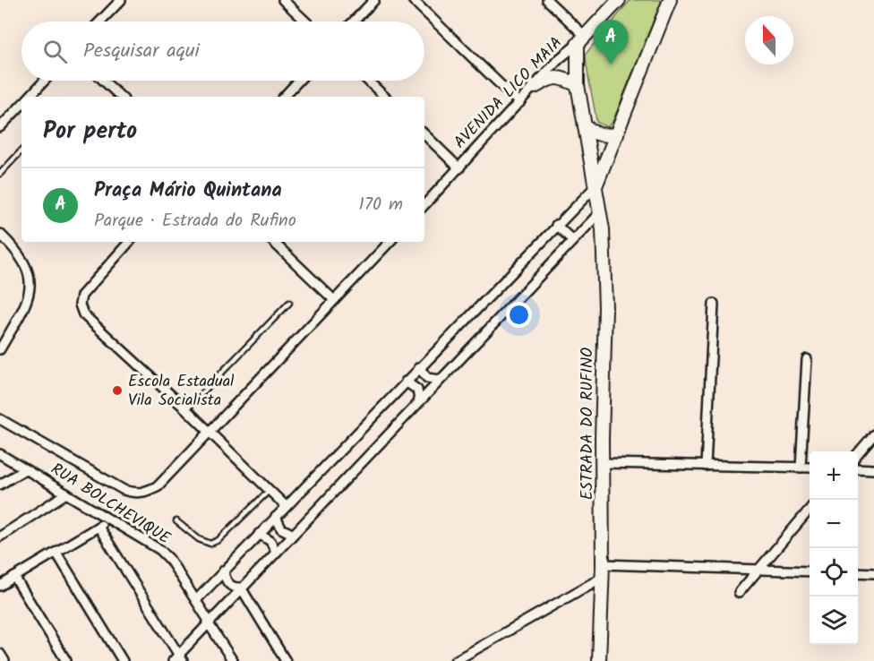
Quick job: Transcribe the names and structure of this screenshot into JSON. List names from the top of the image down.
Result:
{
  "streets": {
    "street": ["AVENIDA LICO MAIA", "ESTRADA DO RUFINO", "RUA BOLCHEVIQUE"]
  },
  "crossings": [
    ["AVENIDA LICO MAIA", "ESTRADA DO RUFINO"]
  ],
  "places": ["Escola Estadual Vila Socialista"],
  "north": "top",
  "page": {
    "pins": "A",
    "search": "Pesquisar aqui",
    "heading": "Por perto",
    "list": [
      {
        "mark": "A",
        "name": "Praça Mário Quintana",
        "note": "Parque · Estrada do Rufino",
        "value": "170 m"
      }
    ],
    "map_buttons": ["+", "−"]
  }
}
